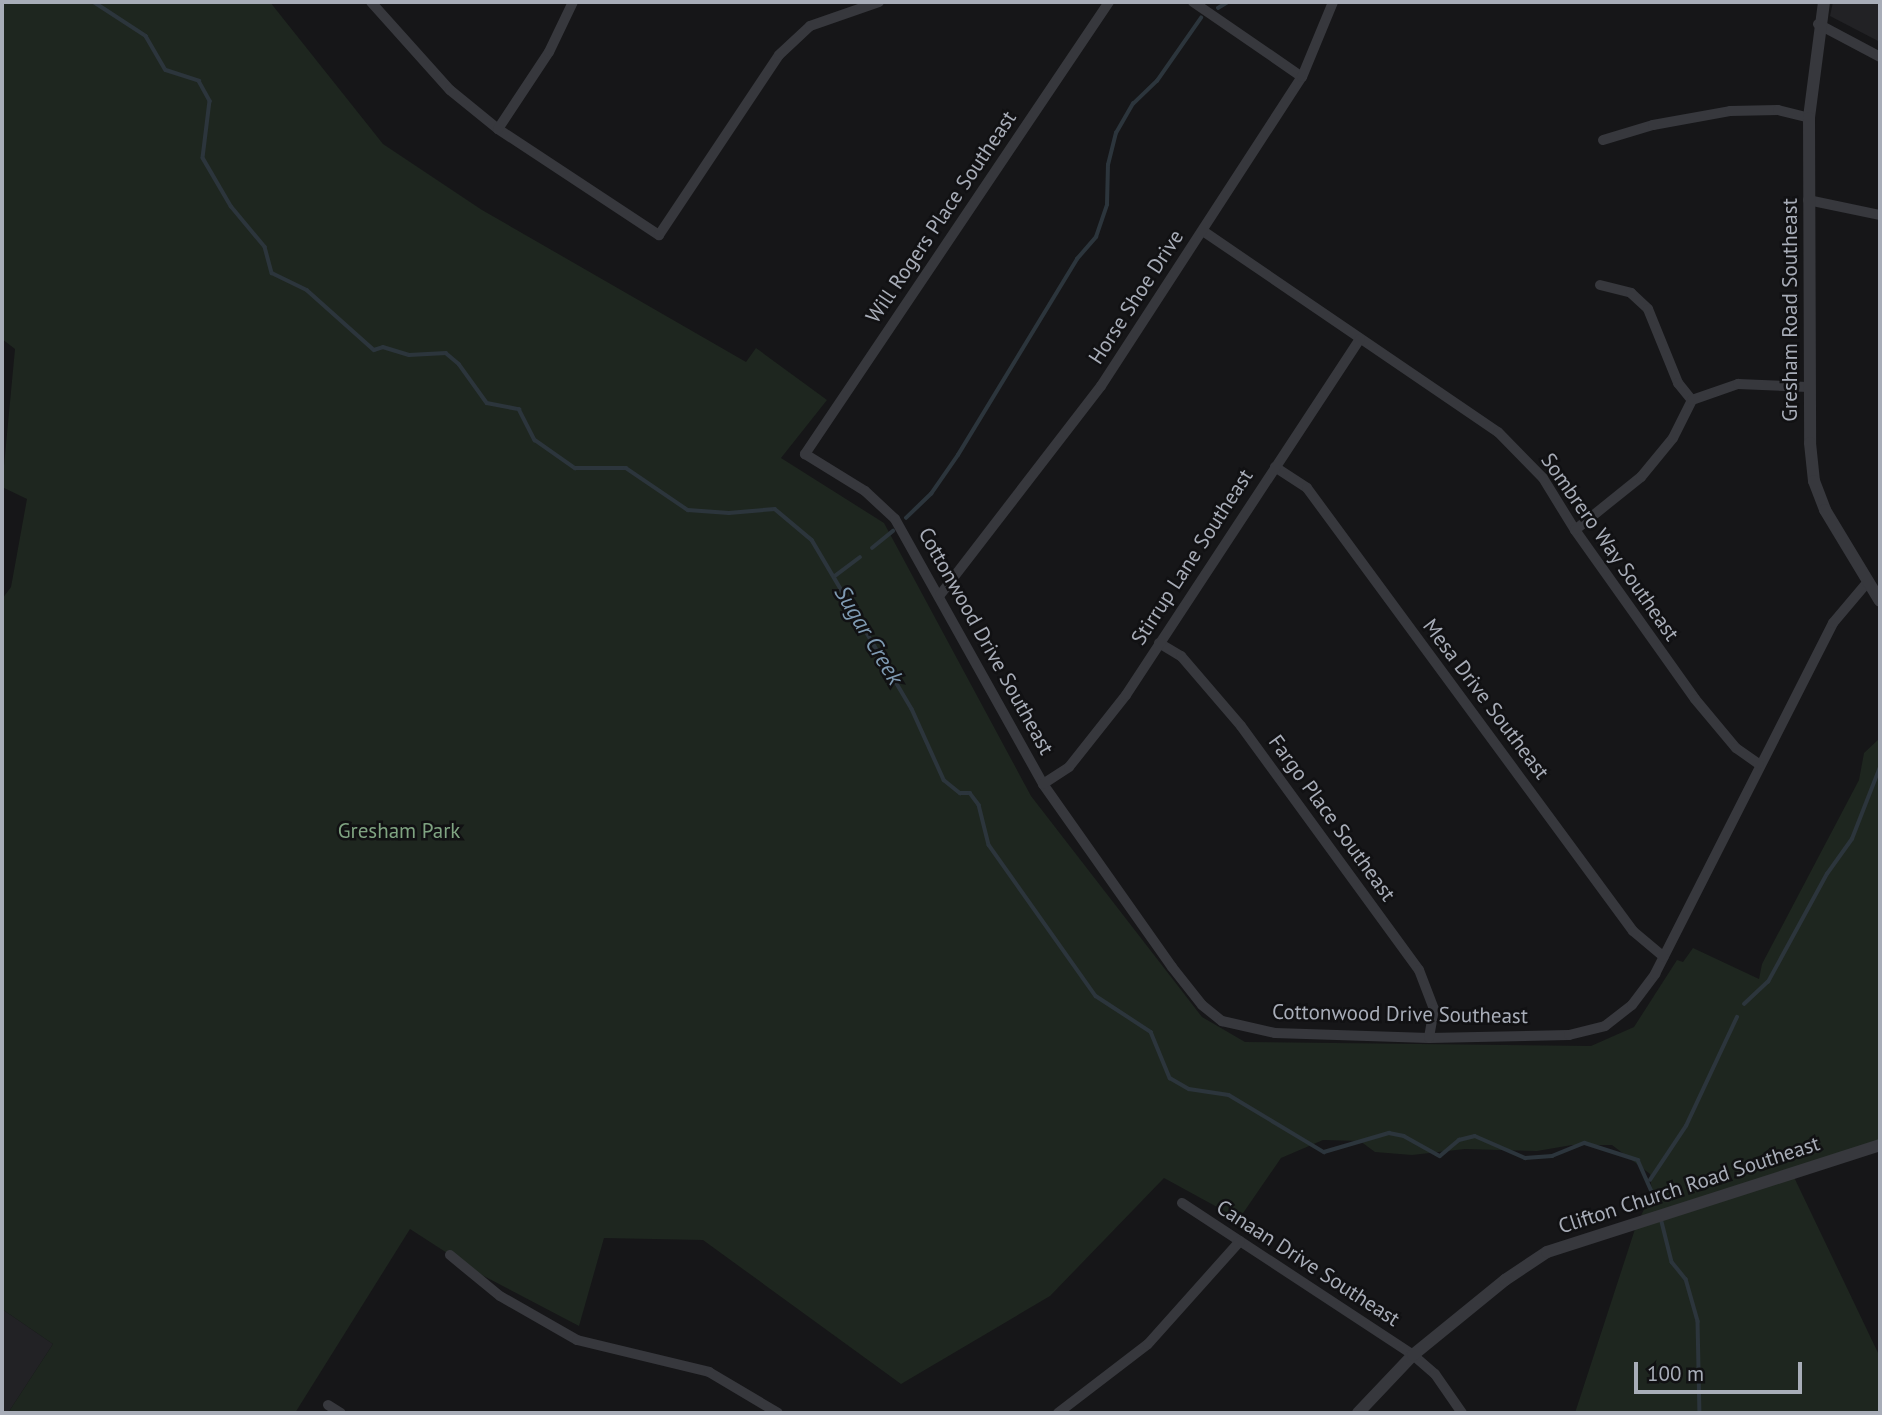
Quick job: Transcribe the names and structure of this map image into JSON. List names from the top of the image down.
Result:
{
  "streets": {
    "street": [
      "Will Rogers Place Southeast",
      "Horse Shoe Drive",
      "Gresham Road Southeast",
      "Sombrero Way Southeast",
      "Stirrup Lane Southeast",
      "Cottonwood Drive Southeast",
      "Mesa Drive Southeast",
      "Fargo Place Southeast",
      "Clifton Church Road Southeast",
      "Canaan Drive Southeast"
    ]
  },
  "crossings": [
    ["Will Rogers Place Southeast", "Cottonwood Drive Southeast"],
    ["Horse Shoe Drive", "Sombrero Way Southeast"],
    ["Horse Shoe Drive", "Cottonwood Drive Southeast"],
    ["Gresham Road Southeast", "Cottonwood Drive Southeast"],
    ["Sombrero Way Southeast", "Stirrup Lane Southeast"],
    ["Sombrero Way Southeast", "Cottonwood Drive Southeast"],
    ["Stirrup Lane Southeast", "Cottonwood Drive Southeast"],
    ["Stirrup Lane Southeast", "Mesa Drive Southeast"],
    ["Stirrup Lane Southeast", "Fargo Place Southeast"],
    ["Cottonwood Drive Southeast", "Mesa Drive Southeast"],
    ["Cottonwood Drive Southeast", "Fargo Place Southeast"],
    ["Clifton Church Road Southeast", "Canaan Drive Southeast"]
  ],
  "water": ["Sugar Creek"],
  "parks": ["Gresham Park"],
  "scale_bar": "100 m"
}
